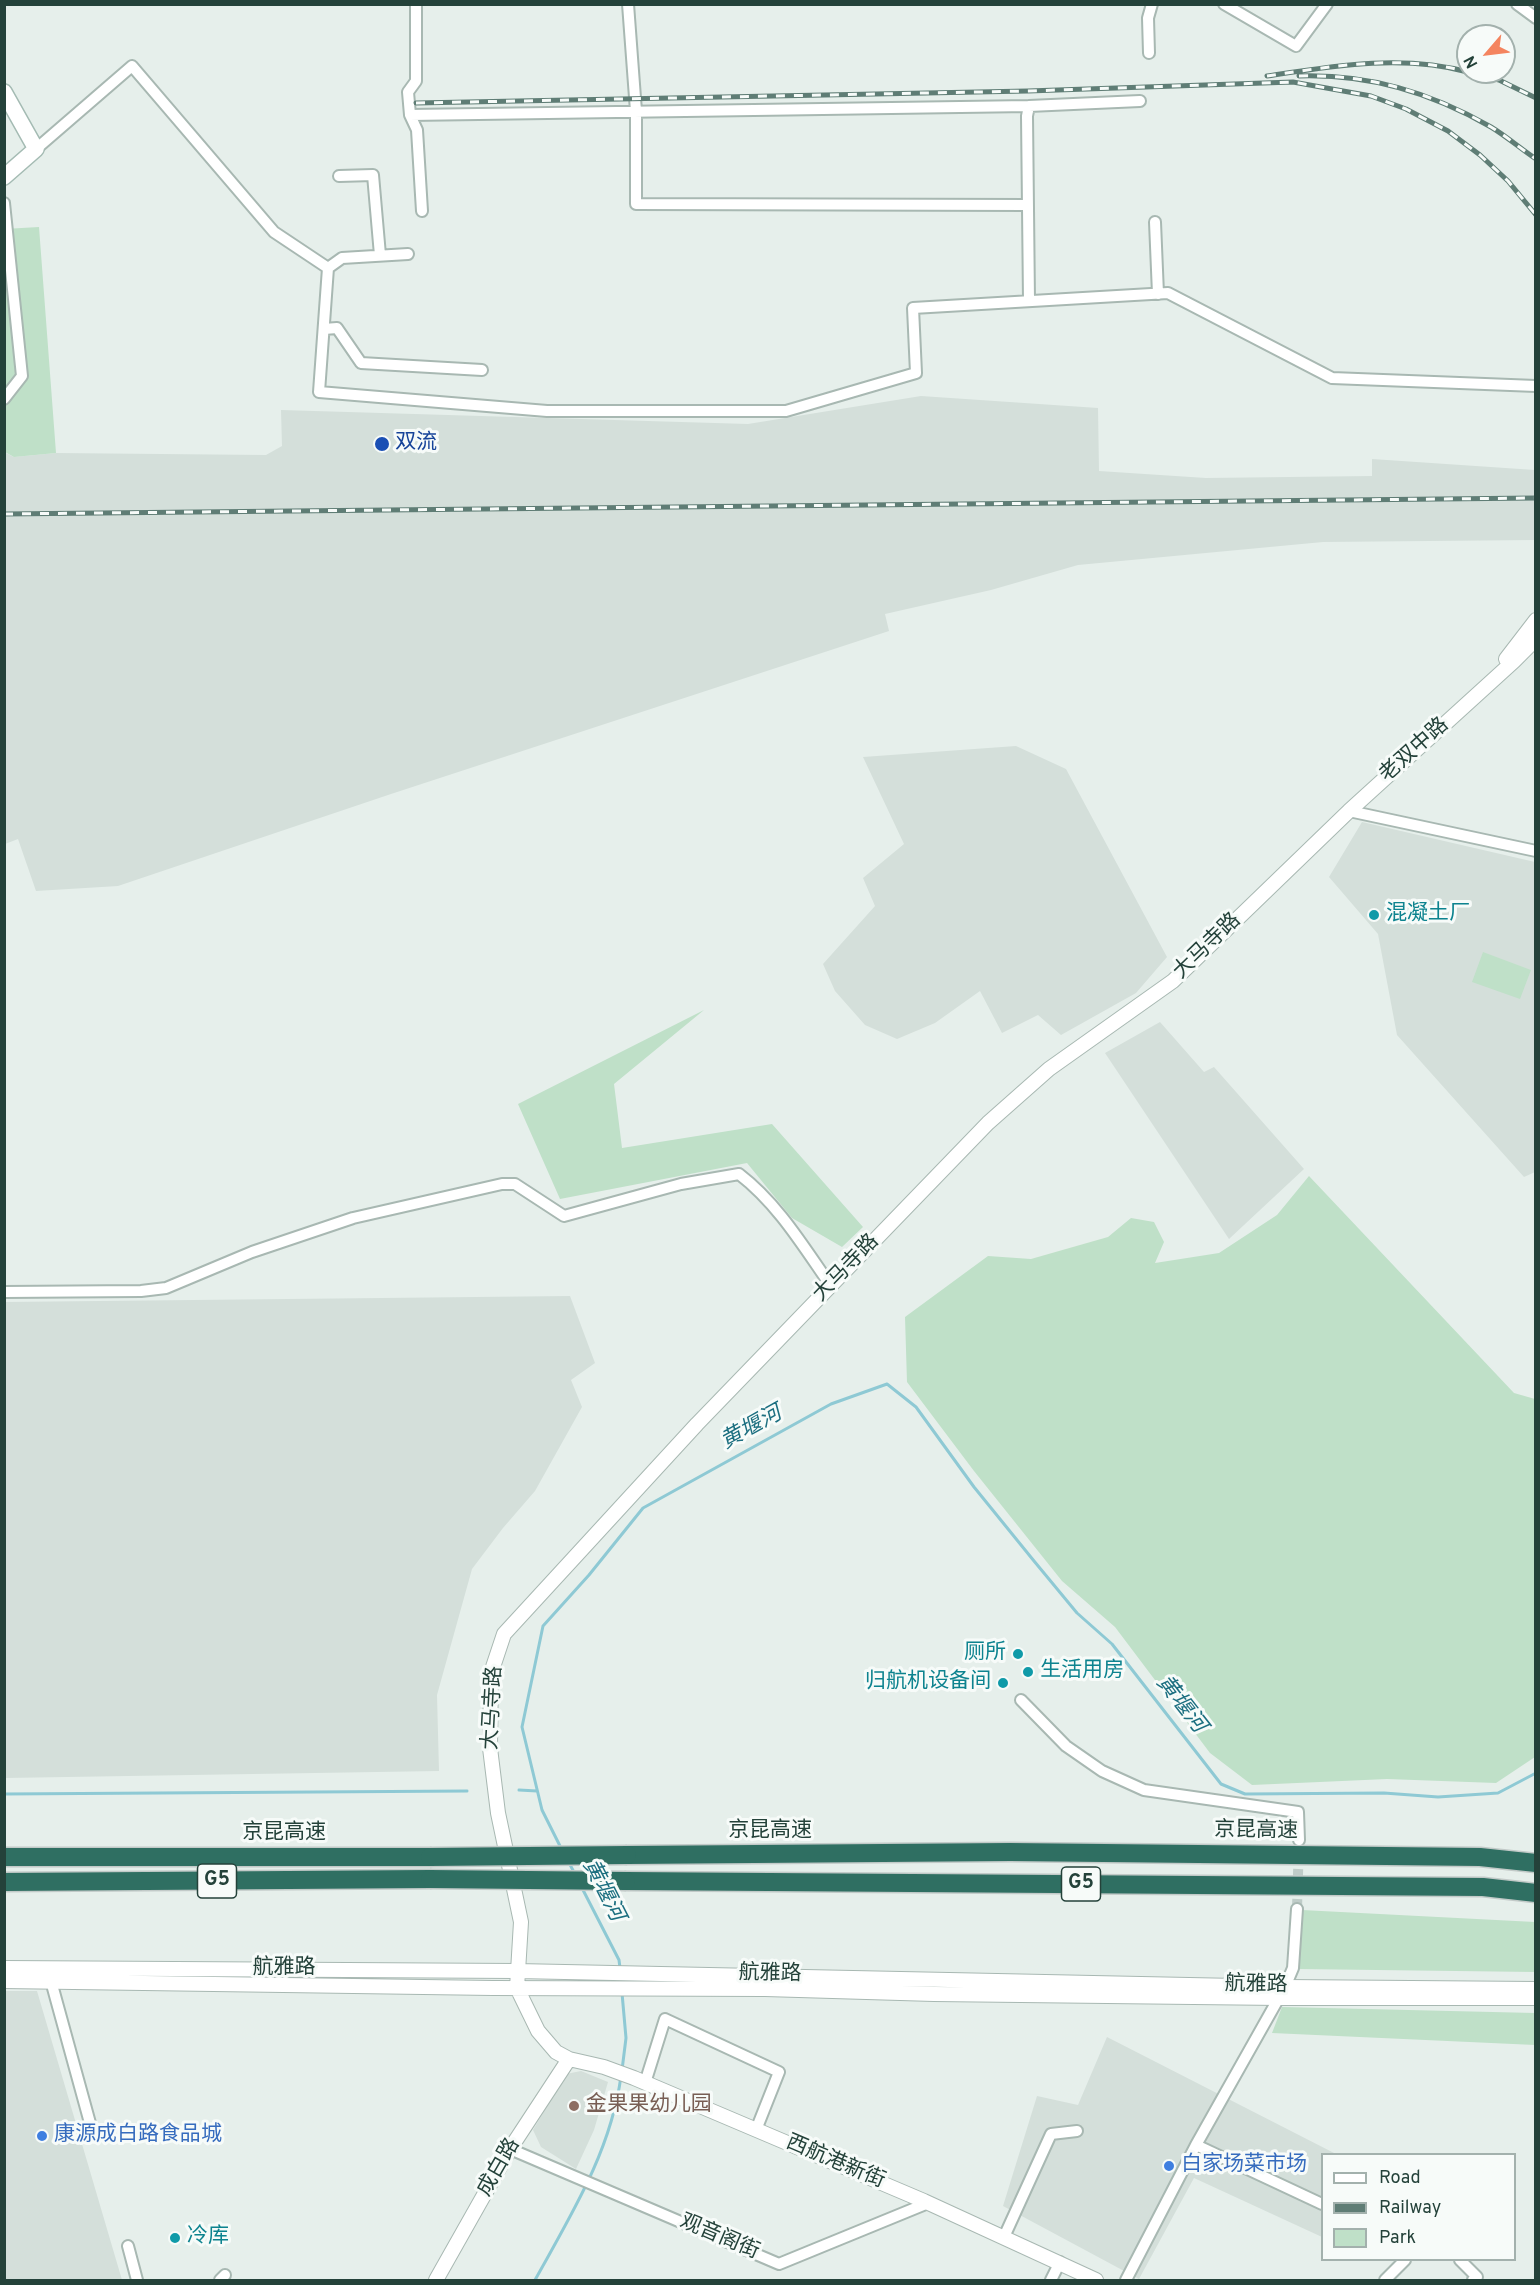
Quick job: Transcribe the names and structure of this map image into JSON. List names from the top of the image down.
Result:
{
  "streets": {
    "highway": ["京昆高速", "G5"],
    "street": [
      "老双中路",
      "大马寺路",
      "航雅路",
      "西航港新街",
      "成白路",
      "观音阁街"
    ]
  },
  "crossings": [
    ["老双中路", "大马寺路"],
    ["大马寺路", "航雅路"],
    ["西航港新街", "成白路"],
    ["西航港新街", "观音阁街"],
    ["成白路", "观音阁街"]
  ],
  "water": ["黄堰河"],
  "places": [
    "双流",
    "混凝土厂",
    "厕所",
    "生活用房",
    "归航机设备间",
    "金果果幼儿园",
    "康源成白路食品城",
    "白家场菜市场",
    "冷库"
  ],
  "legend": ["Road", "Railway", "Park"],
  "north": "bottom left"
}
